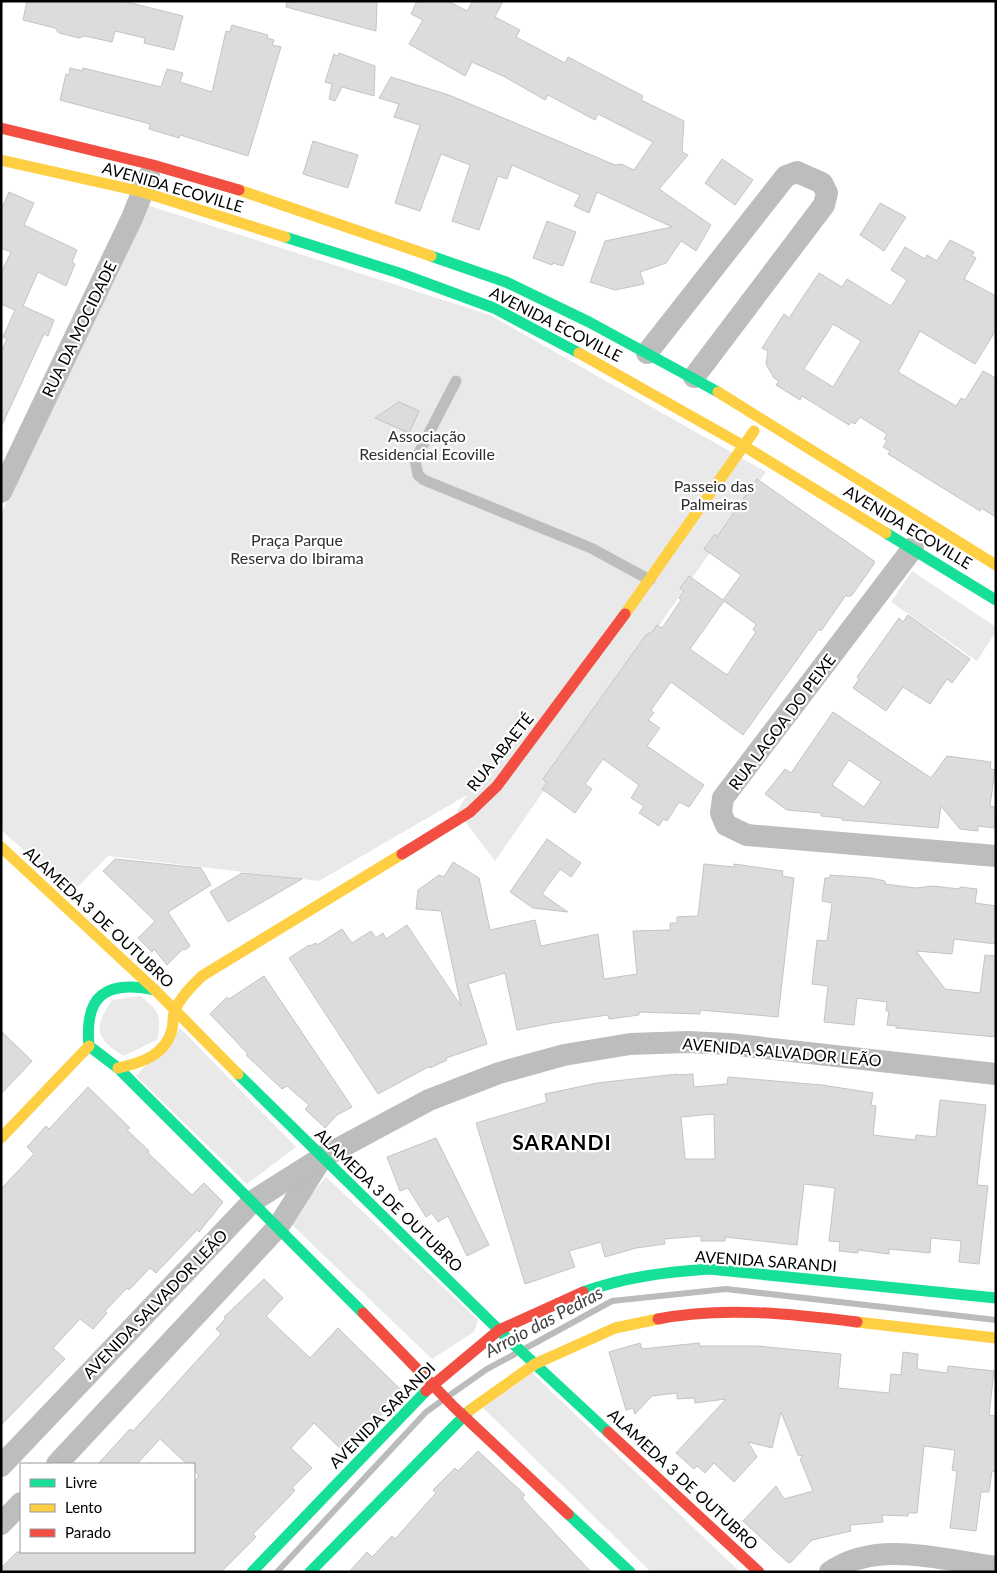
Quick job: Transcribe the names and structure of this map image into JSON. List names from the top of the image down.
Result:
{
  "streets": {
    "street": [
      "AVENIDA ECOVILLE",
      "RUA DA MOCIDADE",
      "RUA LAGOA DO PEIXE",
      "RUA ABAETÉ",
      "ALAMEDA 3 DE OUTUBRO",
      "AVENIDA SALVADOR LEÃO",
      "AVENIDA SARANDI"
    ]
  },
  "crossings": [
    ["AVENIDA ECOVILLE", "RUA DA MOCIDADE"],
    ["AVENIDA ECOVILLE", "RUA LAGOA DO PEIXE"],
    ["AVENIDA ECOVILLE", "RUA ABAETÉ"],
    ["RUA ABAETÉ", "ALAMEDA 3 DE OUTUBRO"],
    ["ALAMEDA 3 DE OUTUBRO", "AVENIDA SALVADOR LEÃO"],
    ["ALAMEDA 3 DE OUTUBRO", "AVENIDA SARANDI"]
  ],
  "districts": ["SARANDI"],
  "water": ["Arroio das Pedras"],
  "parks": ["Associação Residencial Ecoville", "Passeio das Palmeiras", "Praça Parque Reserva do Ibirama"],
  "legend": ["Livre", "Lento", "Parado"]
}
